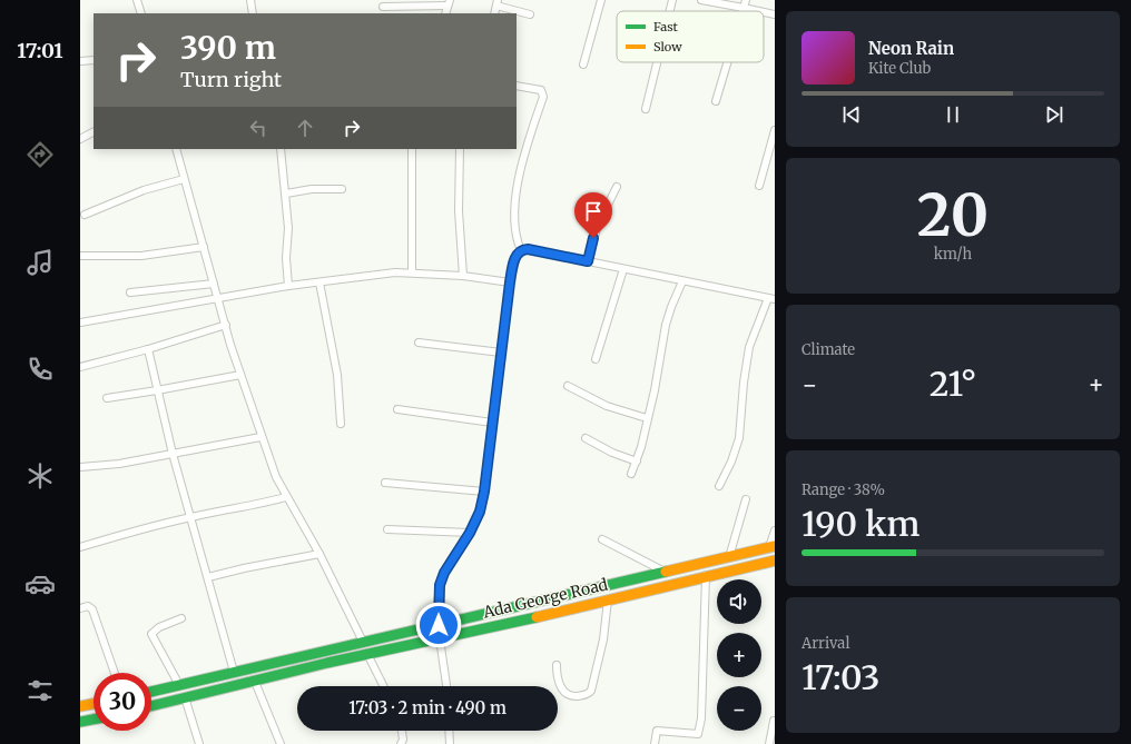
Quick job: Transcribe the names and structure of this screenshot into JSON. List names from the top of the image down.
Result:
{
  "streets": {
    "main road": ["Ada George Road"]
  },
  "legend": ["Fast", "Slow"],
  "page": {
    "tabs": "17:01",
    "turn": ["390 m", "Turn right"],
    "song": ["Neon Rain", "Kite Club"],
    "tile": [
      ["20", "km/h"],
      "Climate",
      ["Range · 38%", "190 km"],
      ["Arrival", "17:03"]
    ],
    "heat": ["−", "21°", "+"],
    "map_buttons": ["+", "−"],
    "limit": "30",
    "trip": "17:03 · 2 min · 490 m"
  }
}
